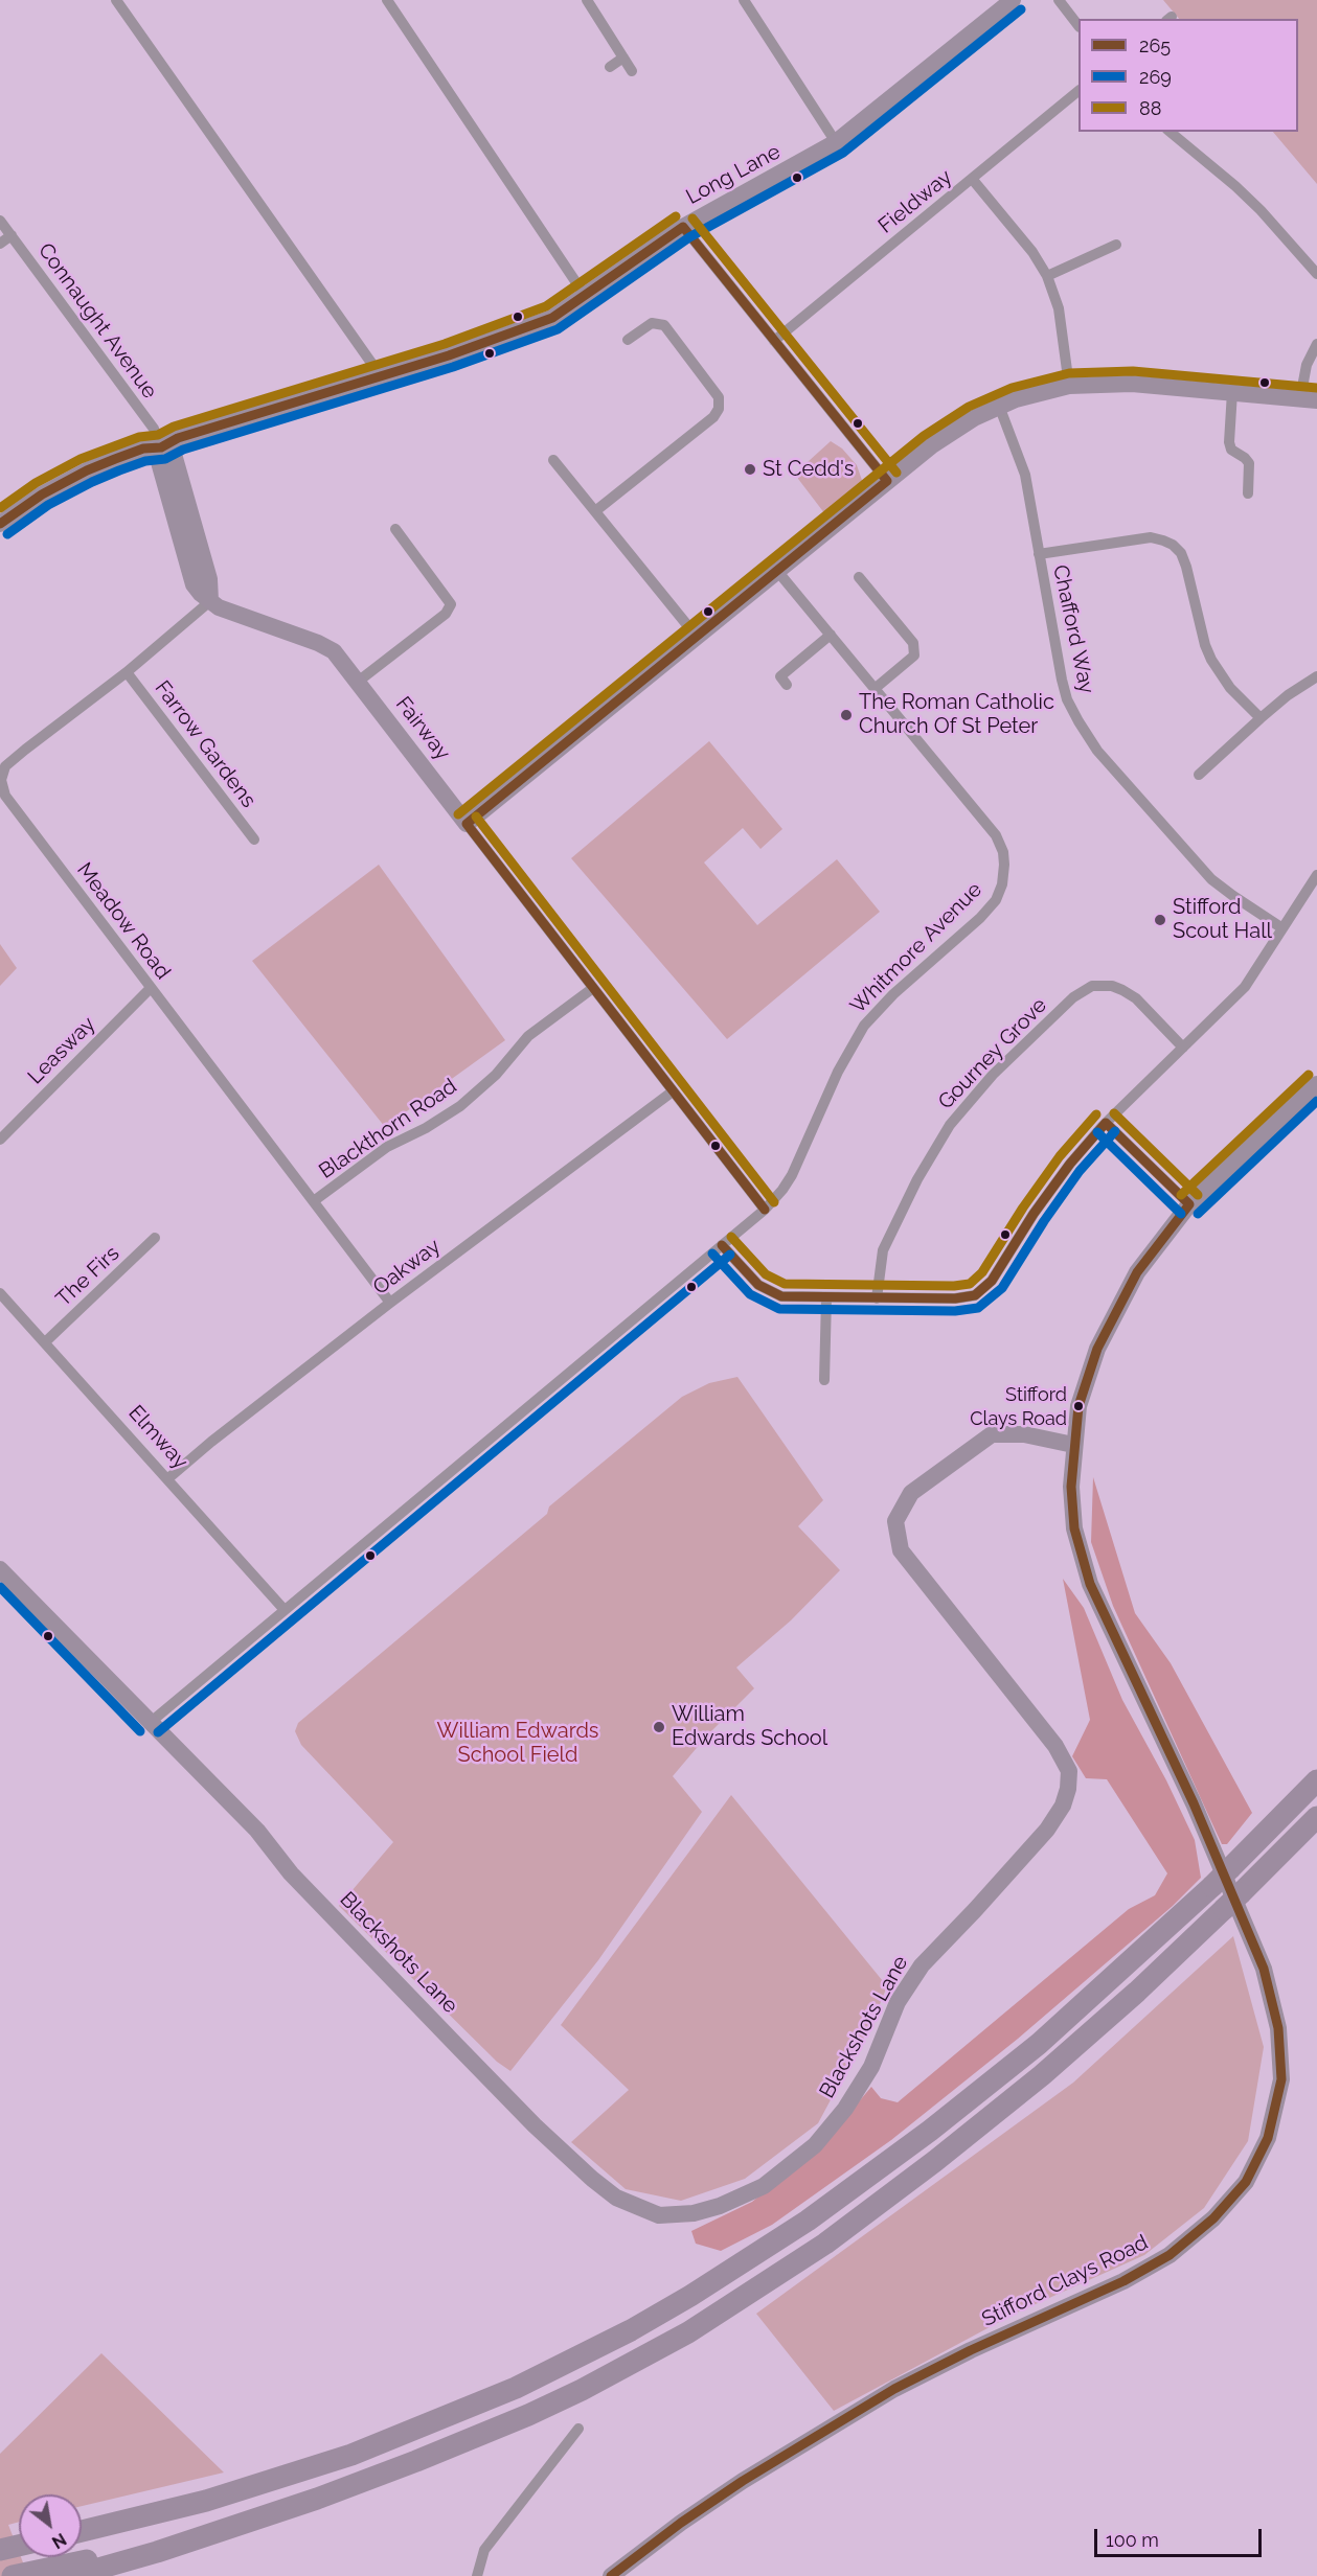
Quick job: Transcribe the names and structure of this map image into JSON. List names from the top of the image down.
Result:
{
  "streets": {
    "street": [
      "Long Lane",
      "Fieldway",
      "Connaught Avenue",
      "Chafford Way",
      "Fairway",
      "Farrow Gardens",
      "Meadow Road",
      "Whitmore Avenue",
      "Leasway",
      "Gourney Grove",
      "Blackthorn Road",
      "Oakway",
      "The Firs",
      "Elmway",
      "Blackshots Lane",
      "Stifford Clays Road"
    ]
  },
  "crossings": [
    ["Long Lane", "Connaught Avenue"],
    ["Fairway", "Meadow Road"],
    ["Fairway", "Whitmore Avenue"],
    ["Fairway", "Blackthorn Road"],
    ["Fairway", "Oakway"],
    ["Farrow Gardens", "Meadow Road"],
    ["Meadow Road", "Leasway"],
    ["Meadow Road", "Blackthorn Road"],
    ["Meadow Road", "Oakway"],
    ["Whitmore Avenue", "Elmway"],
    ["Whitmore Avenue", "Blackshots Lane"],
    ["Oakway", "Elmway"],
    ["The Firs", "Elmway"],
    ["Blackshots Lane", "Stifford Clays Road"]
  ],
  "parks": ["William Edwards School Field"],
  "places": [
    "St Cedd's",
    "The Roman Catholic Church Of St Peter",
    "Stifford Scout Hall",
    "Stifford Clays Road",
    "William Edwards School"
  ],
  "lines": ["transit line 269", "transit line 88", "transit line 265"],
  "legend": ["265", "269", "88"],
  "scale_bar": "100 m",
  "north": "bottom right"
}
